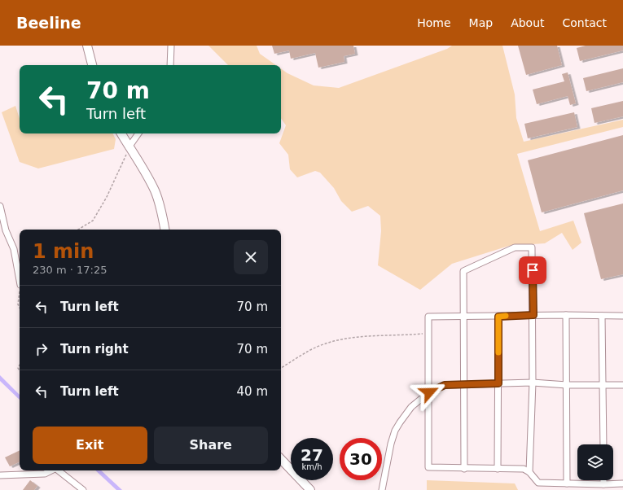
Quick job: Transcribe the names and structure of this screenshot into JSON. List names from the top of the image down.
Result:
{
  "page": {
    "header": "Beeline",
    "nav": [
      "Home",
      "Map",
      "About",
      "Contact"
    ],
    "turn": ["70 m", "Turn left"],
    "heading": ["1 min", "230 m · 17:25"],
    "list": [
      {
        "name": "Turn left",
        "value": "70 m"
      },
      {
        "name": "Turn right",
        "value": "70 m"
      },
      {
        "name": "Turn left",
        "value": "40 m"
      }
    ],
    "buttons": ["Exit", "Share"],
    "speed": "27 km/h",
    "limit": "30"
  }
}
